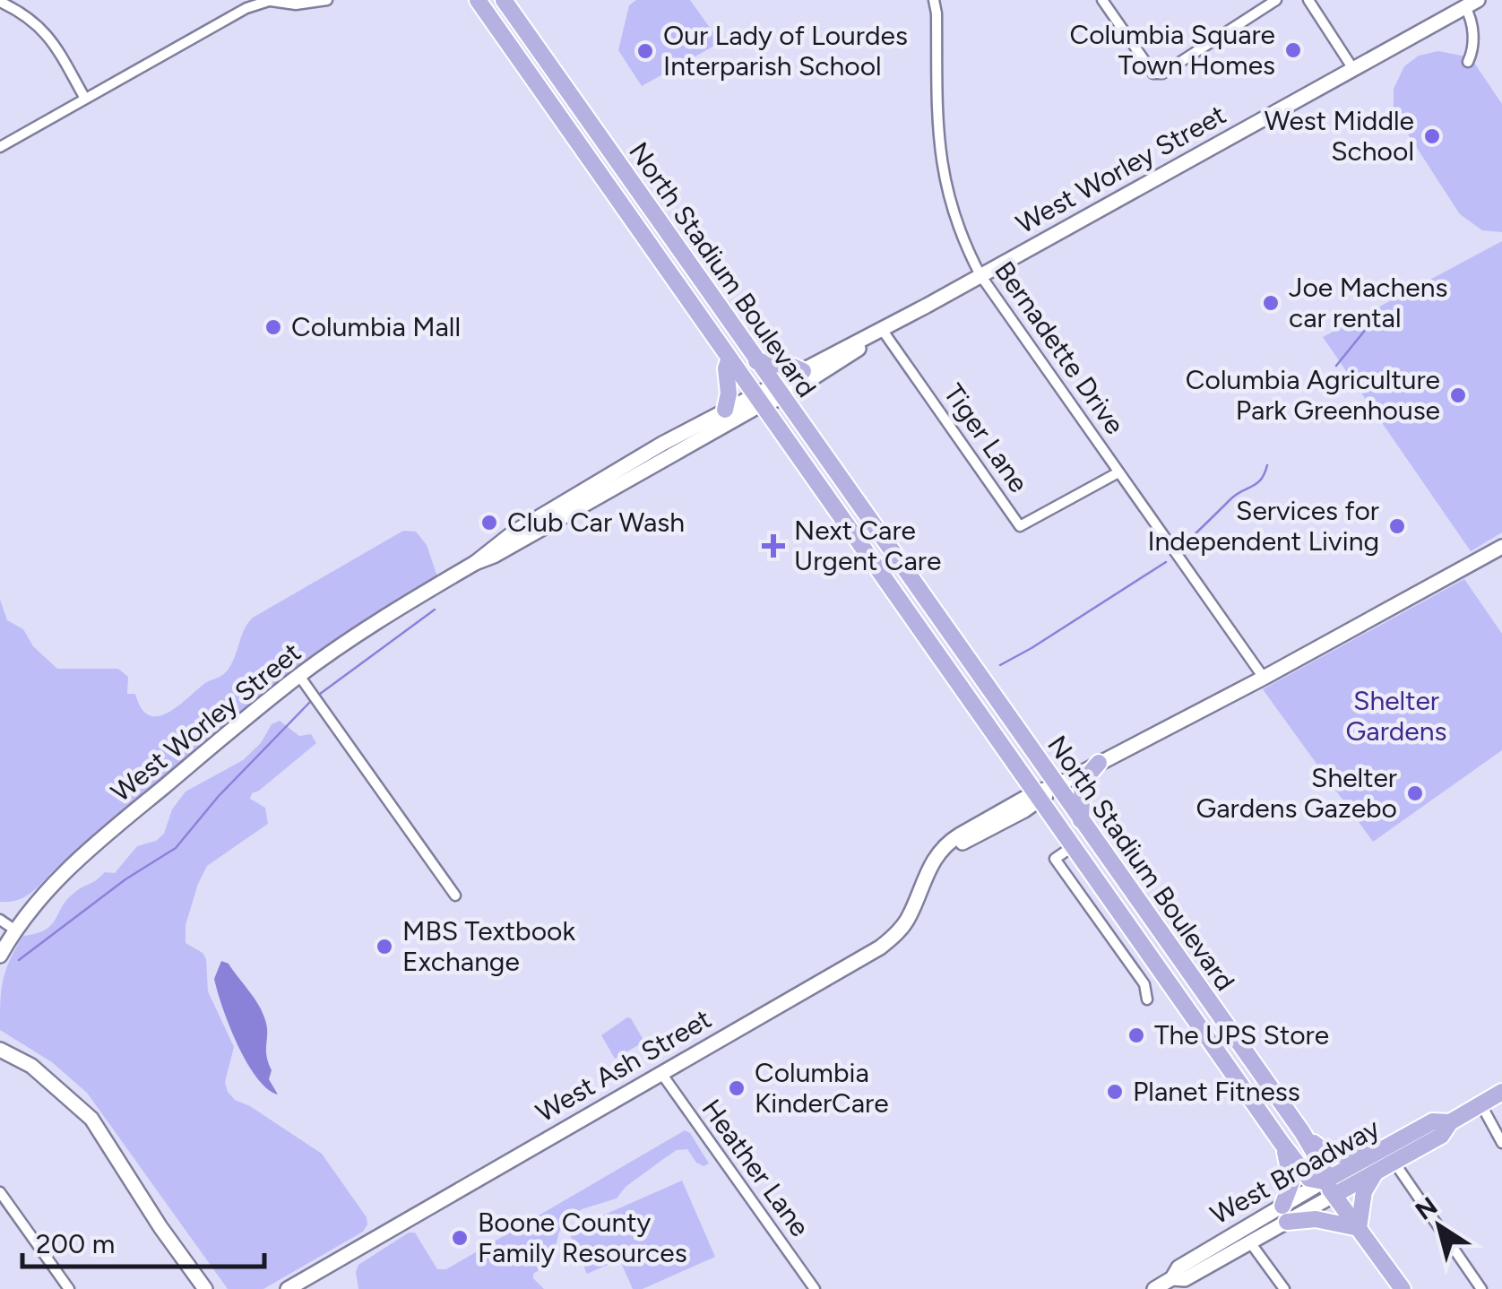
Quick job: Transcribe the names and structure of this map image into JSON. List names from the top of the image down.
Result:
{
  "streets": {
    "main road": ["North Stadium Boulevard", "West Broadway"],
    "street": [
      "West Worley Street",
      "Bernadette Drive",
      "Tiger Lane",
      "West Ash Street",
      "Heather Lane"
    ]
  },
  "crossings": [
    ["West Worley Street", "North Stadium Boulevard"],
    ["West Worley Street", "Bernadette Drive"],
    ["West Worley Street", "Tiger Lane"],
    ["North Stadium Boulevard", "West Ash Street"],
    ["North Stadium Boulevard", "West Broadway"],
    ["Bernadette Drive", "Tiger Lane"],
    ["Bernadette Drive", "West Ash Street"],
    ["West Ash Street", "Heather Lane"]
  ],
  "parks": ["Shelter Gardens"],
  "places": {
    "other": [
      "Columbia Square Town Homes",
      "Our Lady of Lourdes Interparish School",
      "West Middle School",
      "Joe Machens car rental",
      "Columbia Mall",
      "Columbia Agriculture Park Greenhouse",
      "Club Car Wash",
      "Services for Independent Living",
      "Shelter Gardens Gazebo",
      "MBS Textbook Exchange",
      "The UPS Store",
      "Columbia KinderCare",
      "Planet Fitness",
      "Boone County Family Resources"
    ],
    "health": ["Next Care Urgent Care"]
  },
  "scale_bar": "200 m",
  "north": "top left"
}
